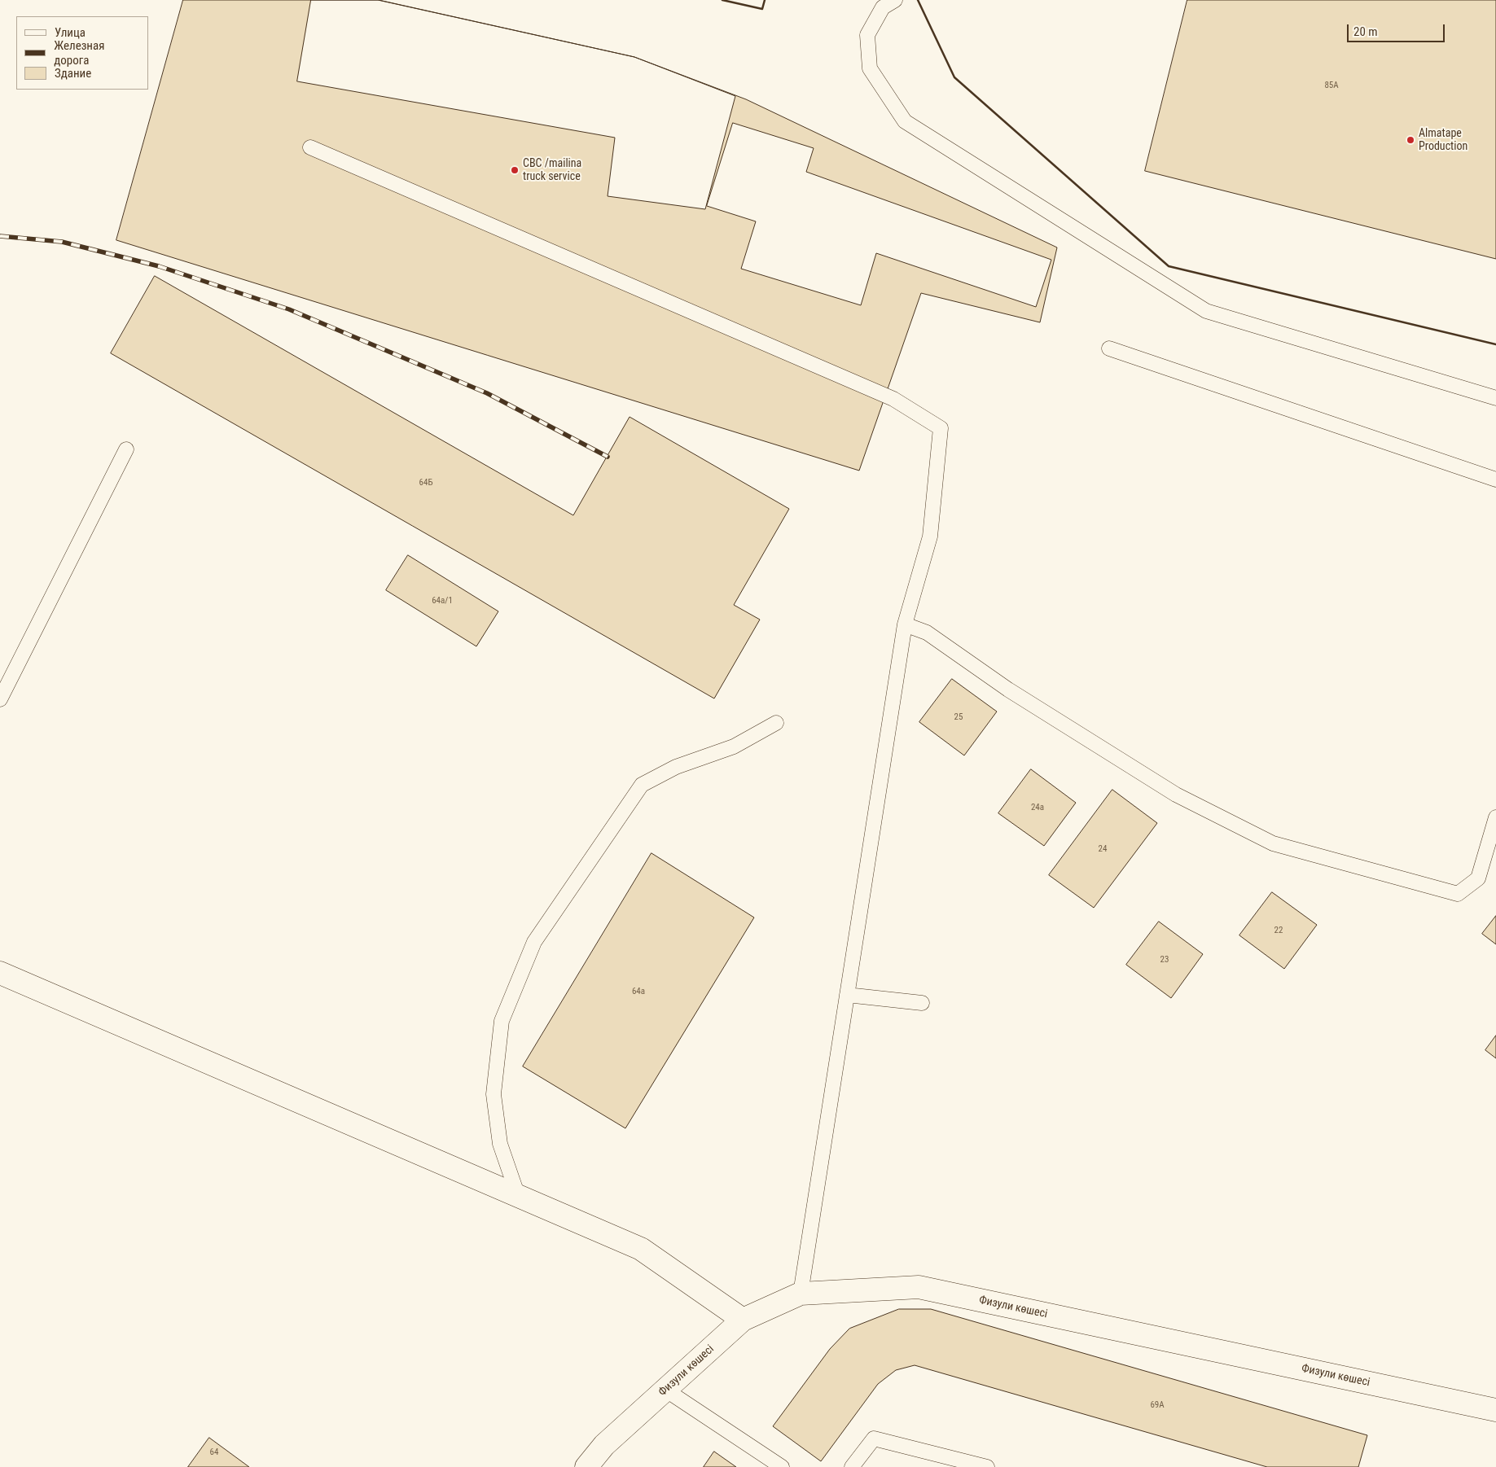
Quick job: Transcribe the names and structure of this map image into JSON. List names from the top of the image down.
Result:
{
  "streets": {
    "street": ["Физули көшесі"]
  },
  "places": ["Almatape Production", "CBC /mailina truck service"],
  "house_numbers": [
    "85А",
    "64Б",
    "64а/1",
    "25",
    "24а",
    "24",
    "22",
    "23",
    "64а",
    "69А",
    "64"
  ],
  "legend": ["Улица", "Железная дорога", "Здание"],
  "scale_bar": "20 m"
}
